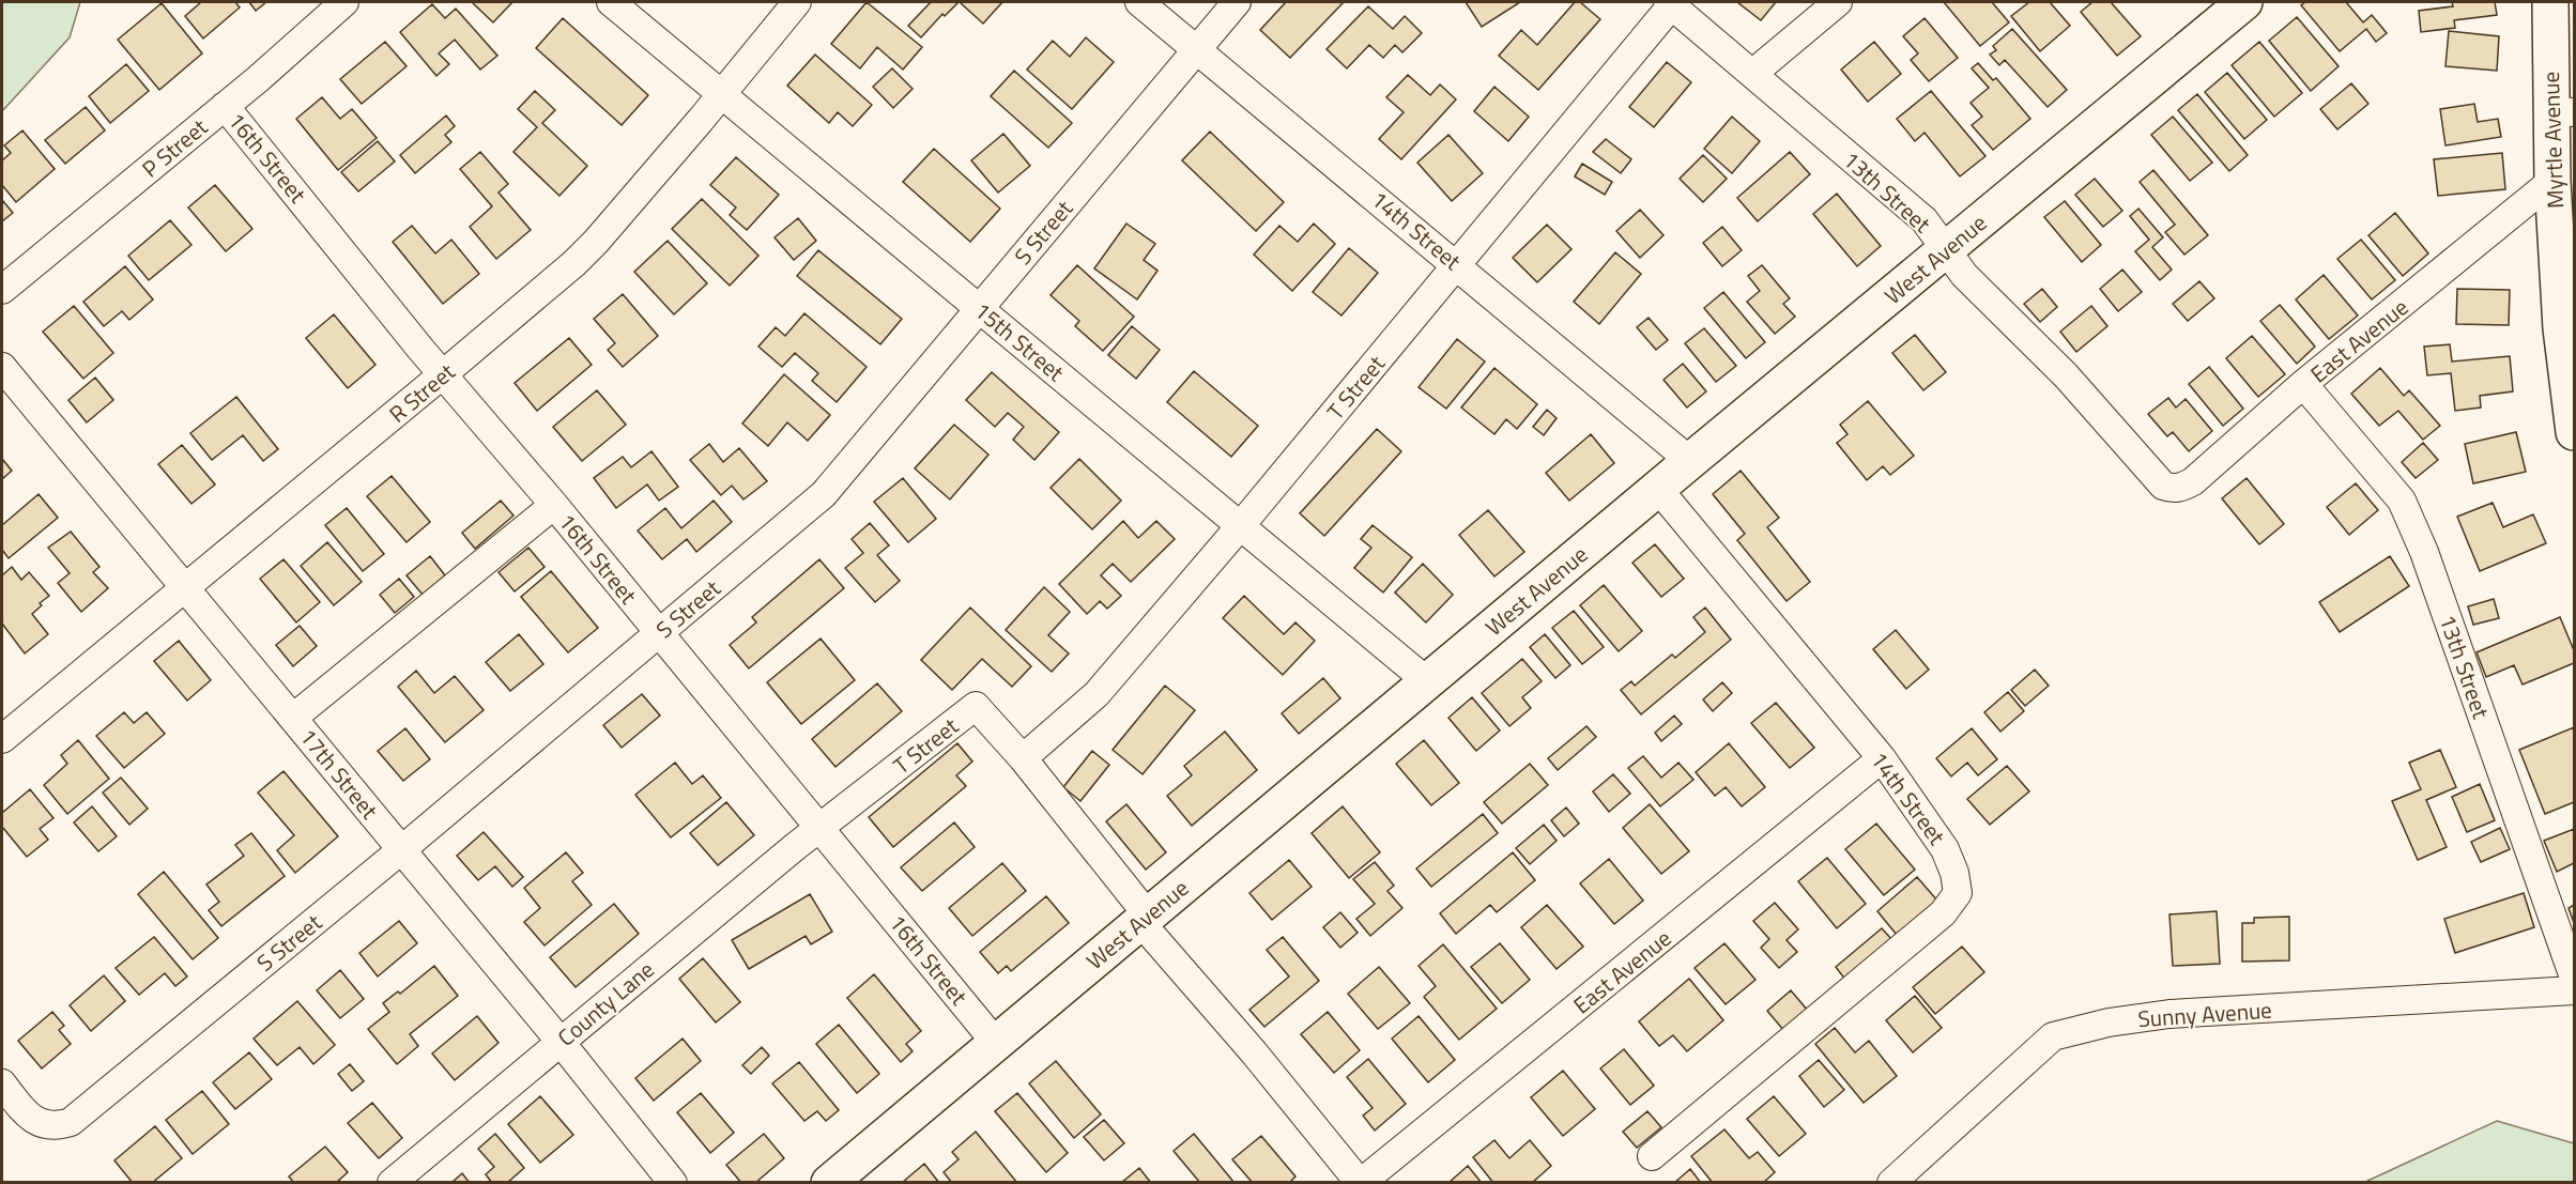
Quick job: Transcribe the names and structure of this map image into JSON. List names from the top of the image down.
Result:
{
  "streets": {
    "main road": ["Myrtle Avenue", "West Avenue"],
    "street": [
      "P Street",
      "16th Street",
      "13th Street",
      "14th Street",
      "S Street",
      "East Avenue",
      "15th Street",
      "T Street",
      "R Street",
      "17th Street",
      "County Lane",
      "Sunny Avenue"
    ]
  },
  "crossings": [
    ["Myrtle Avenue", "East Avenue"],
    ["P Street", "16th Street"],
    ["16th Street", "S Street"],
    ["16th Street", "West Avenue"],
    ["16th Street", "T Street"],
    ["16th Street", "R Street"],
    ["16th Street", "County Lane"],
    ["13th Street", "West Avenue"],
    ["13th Street", "East Avenue"],
    ["13th Street", "T Street"],
    ["14th Street", "S Street"],
    ["14th Street", "West Avenue"],
    ["14th Street", "East Avenue"],
    ["14th Street", "T Street"],
    ["S Street", "15th Street"],
    ["S Street", "17th Street"],
    ["West Avenue", "15th Street"],
    ["West Avenue", "T Street"],
    ["15th Street", "T Street"],
    ["15th Street", "R Street"],
    ["T Street", "County Lane"],
    ["R Street", "17th Street"],
    ["17th Street", "County Lane"]
  ]
}
